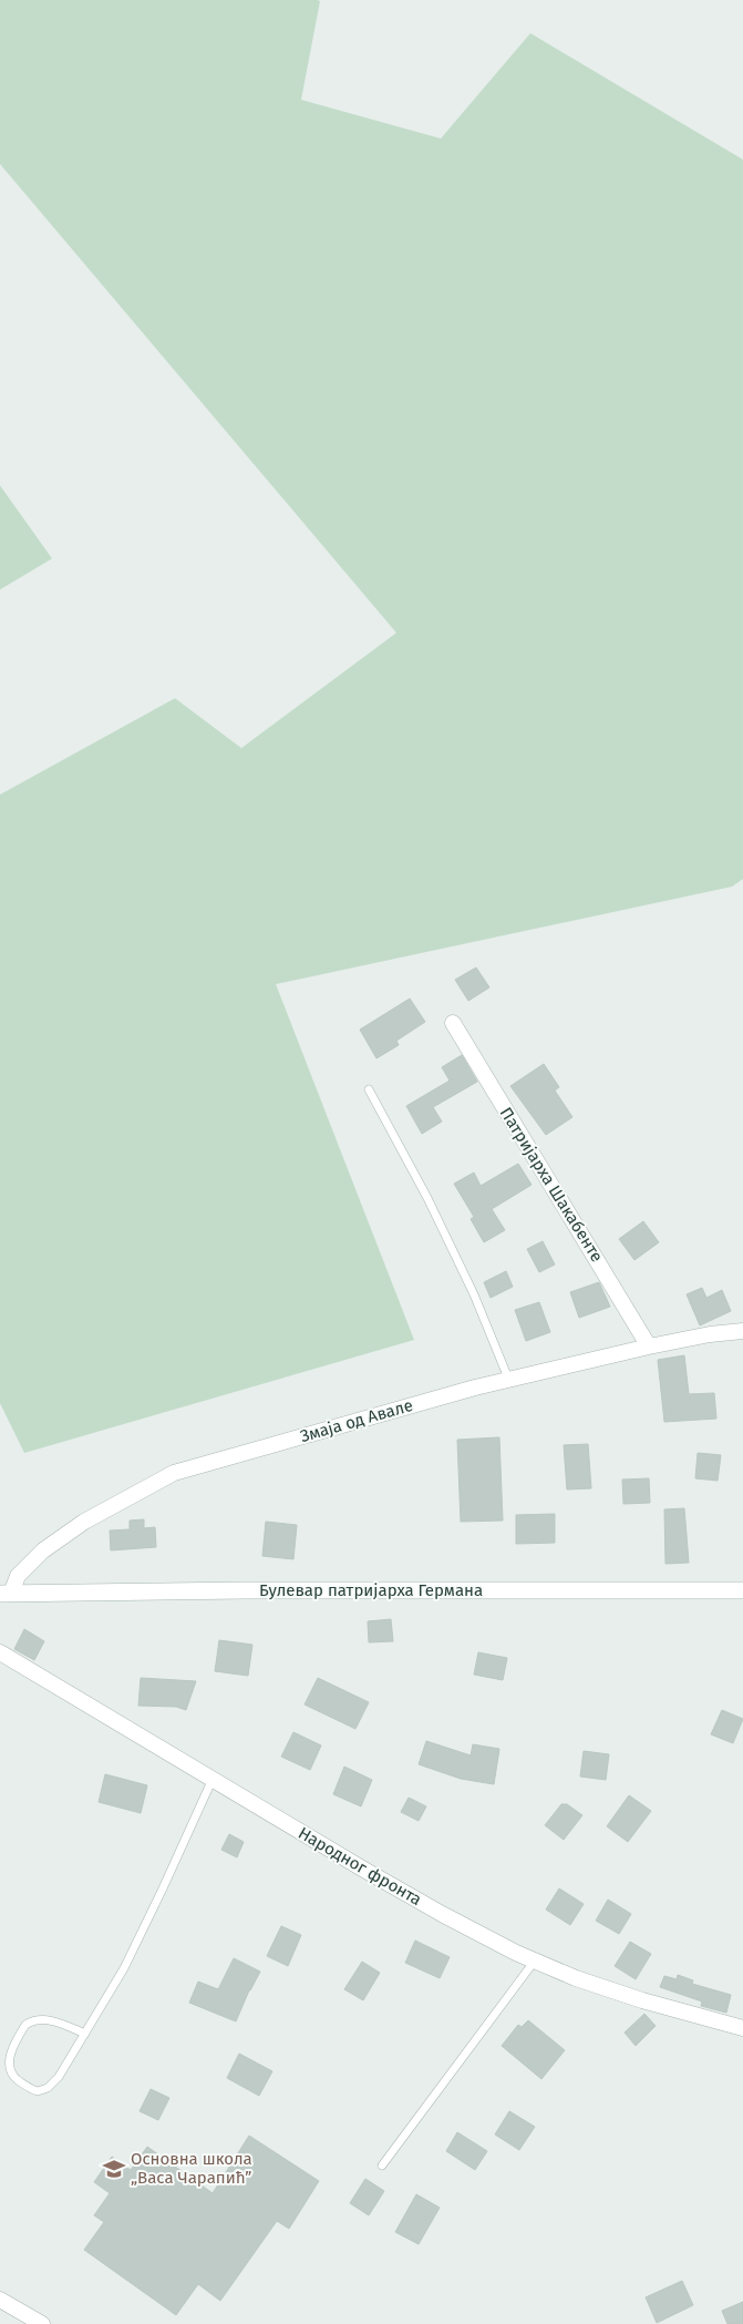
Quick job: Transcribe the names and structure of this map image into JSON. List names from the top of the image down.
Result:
{
  "streets": {
    "main road": ["Булевар патријарха Германа"],
    "street": ["Патријарха Шакабенте", "Змаја од Авале", "Народног фронта"]
  },
  "crossings": [
    ["Патријарха Шакабенте", "Змаја од Авале"],
    ["Змаја од Авале", "Булевар патријарха Германа"]
  ],
  "places": {
    "school or university": ["Основна школа „Васа Чарапић”"]
  }
}
